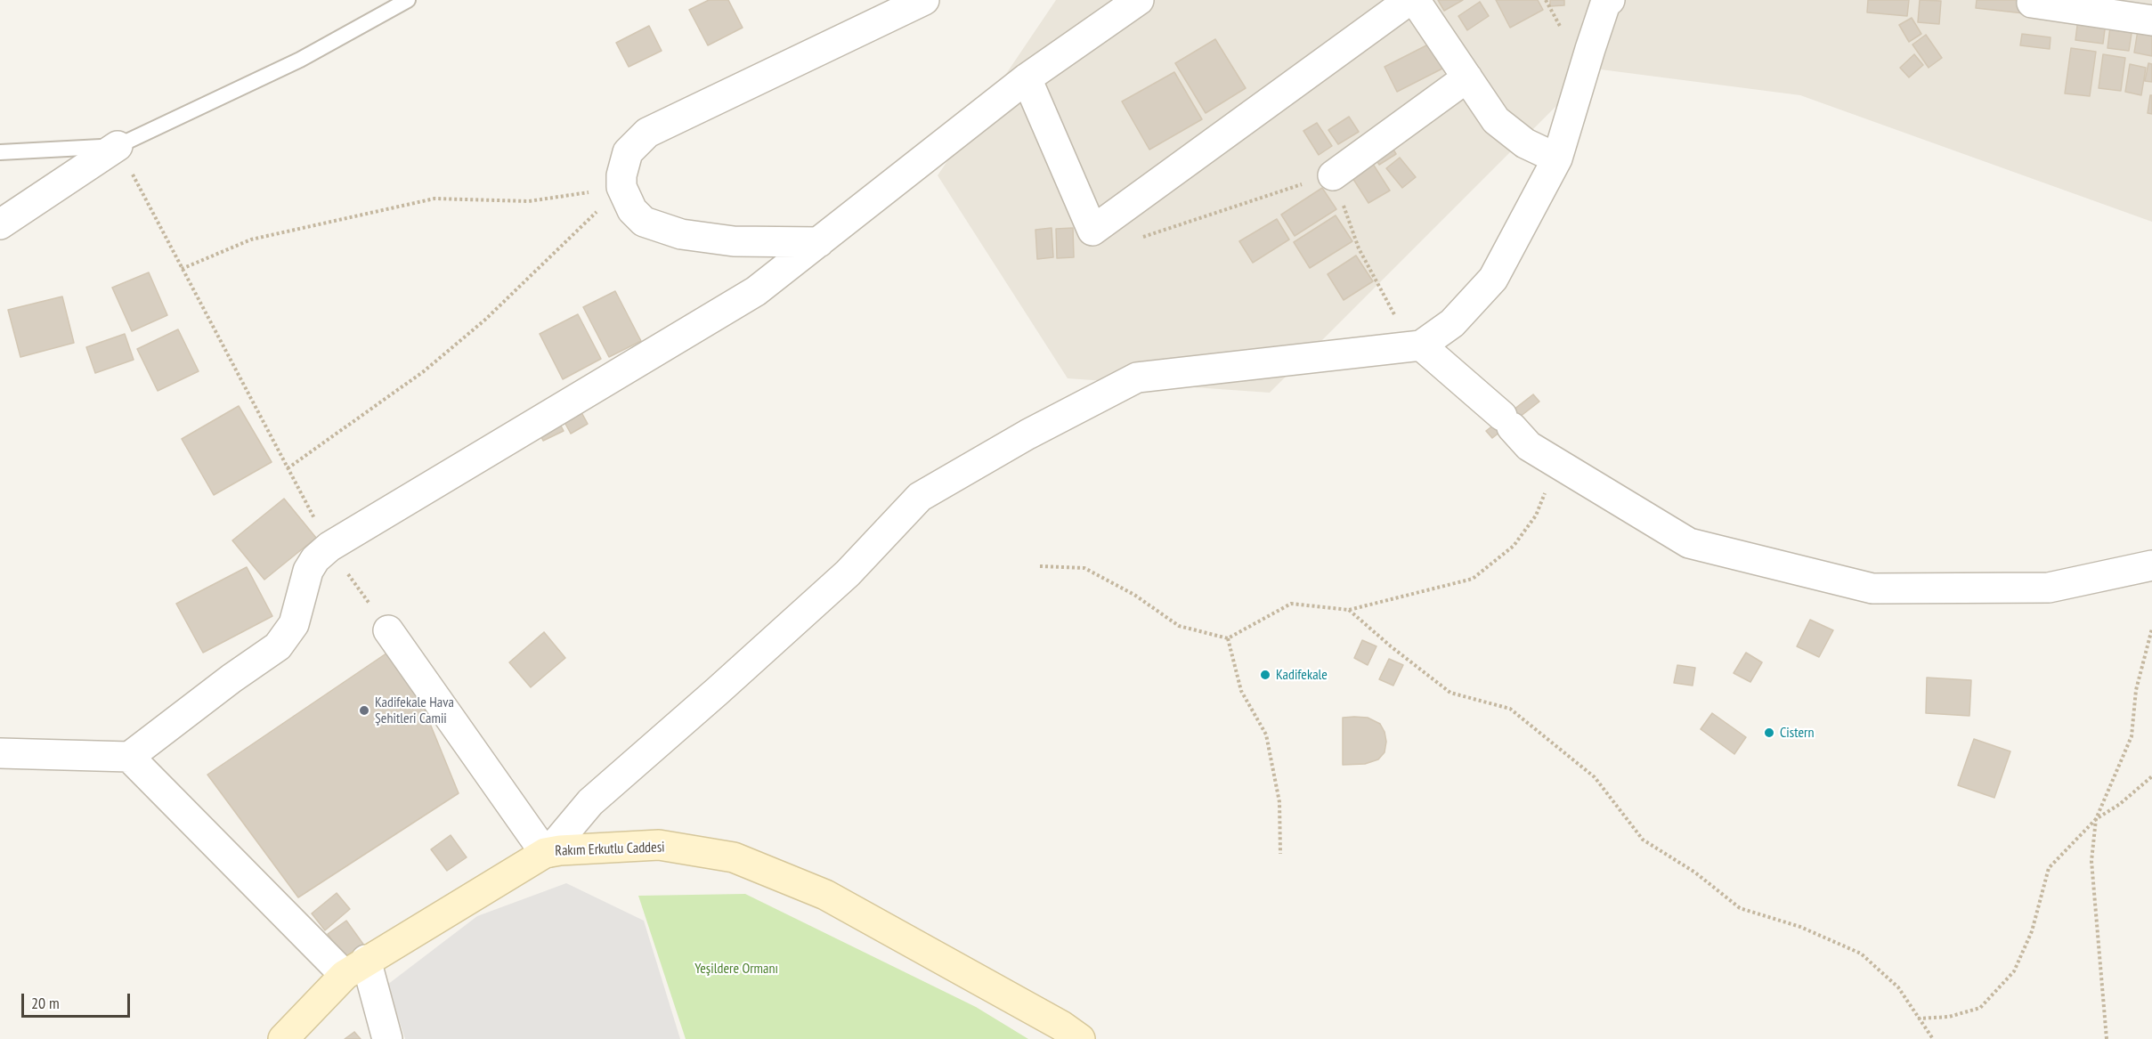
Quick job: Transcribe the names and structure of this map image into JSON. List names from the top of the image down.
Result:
{
  "streets": {
    "main road": ["Rakım Erkutlu Caddesi"]
  },
  "parks": ["Yeşildere Ormanı"],
  "places": ["Kadifekale", "Kadifekale Hava Şehitleri Camii", "Cistern"],
  "scale_bar": "20 m"
}
